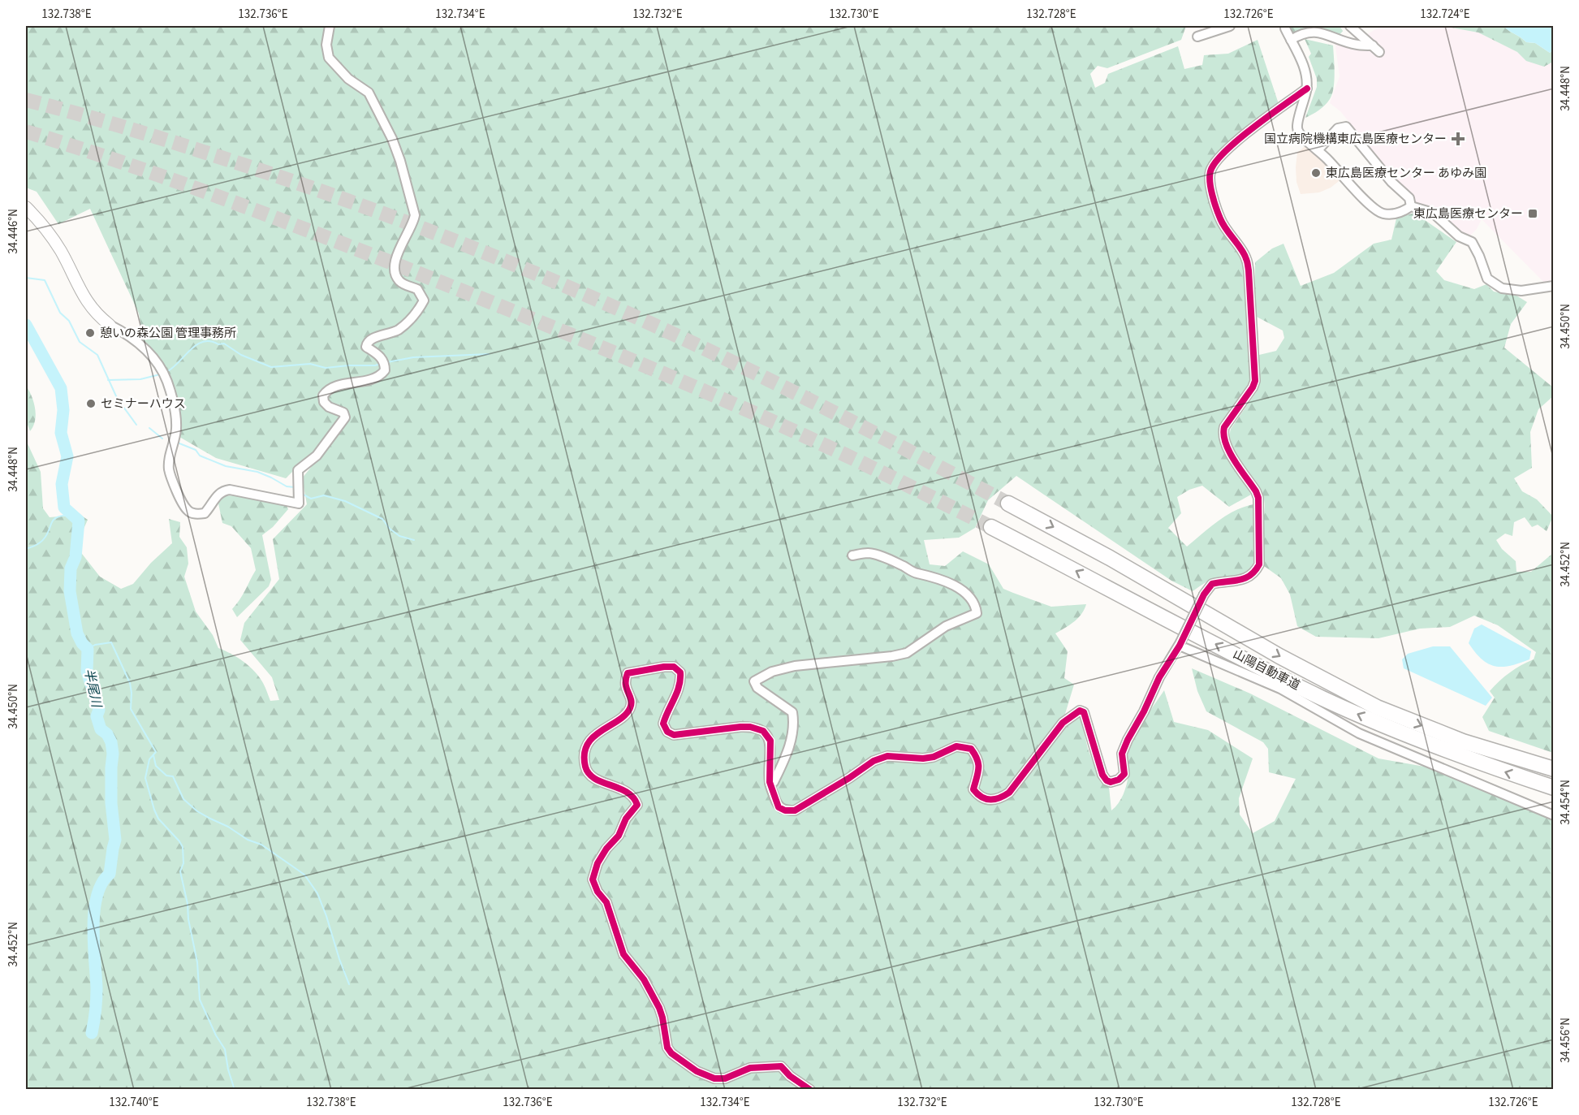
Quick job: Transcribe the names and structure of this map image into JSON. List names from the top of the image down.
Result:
{
  "streets": {
    "highway": ["山陽自動車道"]
  },
  "water": ["半尾川"],
  "places": {
    "health": ["国立病院機構東広島医療センター"],
    "other": ["東広島医療センター あゆみ園", "憩いの森公園 管理事務所", "セミナーハウス"],
    "transit": ["東広島医療センター"]
  },
  "coordinates": [
    "132.738°E",
    "132.736°E",
    "132.734°E",
    "132.732°E",
    "132.730°E",
    "132.728°E",
    "132.726°E",
    "132.724°E",
    "34.448°N",
    "34.446°N",
    "34.450°N",
    "34.452°N",
    "34.454°N",
    "34.456°N",
    "132.740°E"
  ]
}
